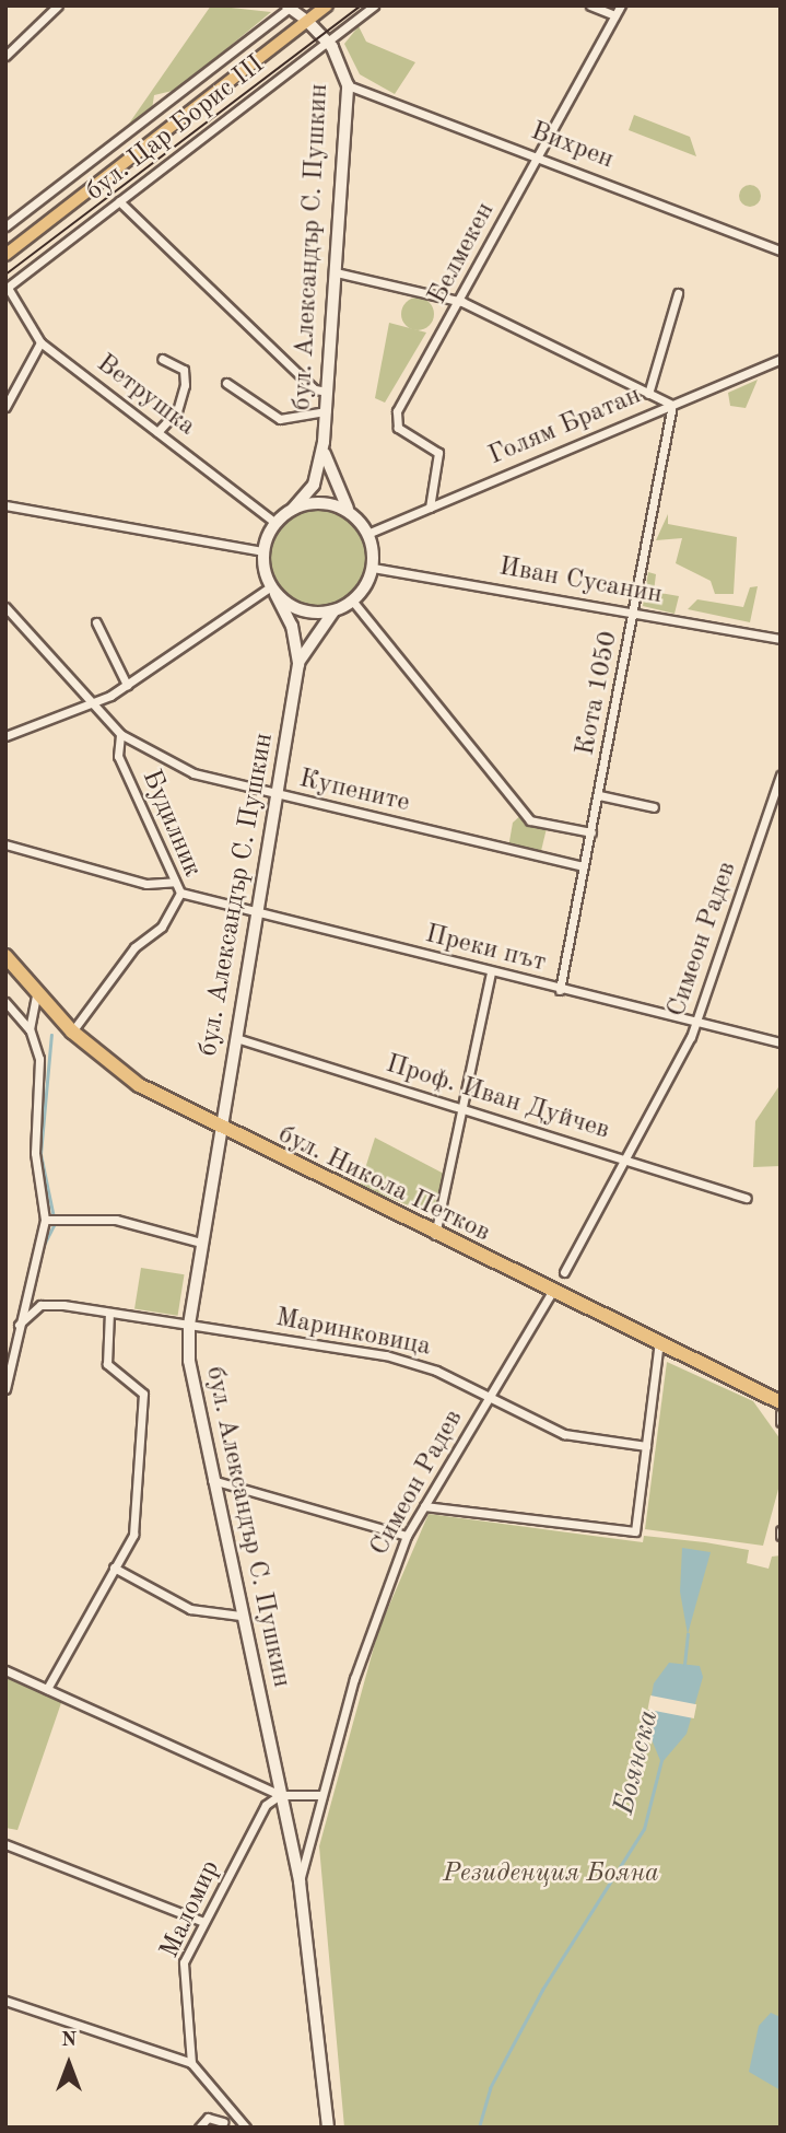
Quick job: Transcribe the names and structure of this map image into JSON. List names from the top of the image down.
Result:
{
  "streets": {
    "highway": ["бул. Никола Петков"],
    "main road": ["бул. Цар Борис III", "бул. Александър С. Пушкин"],
    "street": [
      "Вихрен",
      "Белмекен",
      "Ветрушка",
      "Голям Братан",
      "Иван Сусанин",
      "Кота 1050",
      "Купените",
      "Будилник",
      "Симеон Радев",
      "Преки път",
      "Проф. Иван Дуйчев",
      "Маринковица",
      "Маломир"
    ]
  },
  "crossings": [
    ["бул. Цар Борис III", "бул. Александър С. Пушкин"],
    ["бул. Цар Борис III", "Ветрушка"],
    ["Вихрен", "бул. Александър С. Пушкин"],
    ["Вихрен", "Белмекен"],
    ["бул. Александър С. Пушкин", "Ветрушка"],
    ["бул. Александър С. Пушкин", "Голям Братан"],
    ["бул. Александър С. Пушкин", "Иван Сусанин"],
    ["бул. Александър С. Пушкин", "Купените"],
    ["бул. Александър С. Пушкин", "Симеон Радев"],
    ["бул. Александър С. Пушкин", "Преки път"],
    ["бул. Александър С. Пушкин", "Проф. Иван Дуйчев"],
    ["бул. Александър С. Пушкин", "бул. Никола Петков"],
    ["бул. Александър С. Пушкин", "Маринковица"],
    ["бул. Александър С. Пушкин", "Маломир"],
    ["Белмекен", "Голям Братан"],
    ["Ветрушка", "Голям Братан"],
    ["Ветрушка", "Иван Сусанин"],
    ["Голям Братан", "Иван Сусанин"],
    ["Голям Братан", "Кота 1050"],
    ["Иван Сусанин", "Кота 1050"],
    ["Кота 1050", "Купените"],
    ["Кота 1050", "Преки път"],
    ["Купените", "Будилник"],
    ["Будилник", "Преки път"],
    ["Будилник", "бул. Никола Петков"],
    ["Симеон Радев", "Преки път"],
    ["Симеон Радев", "Проф. Иван Дуйчев"],
    ["Симеон Радев", "бул. Никола Петков"],
    ["Симеон Радев", "Маринковица"]
  ],
  "water": ["Боянска"],
  "parks": ["Резиденция Бояна"],
  "north": "top"
}
